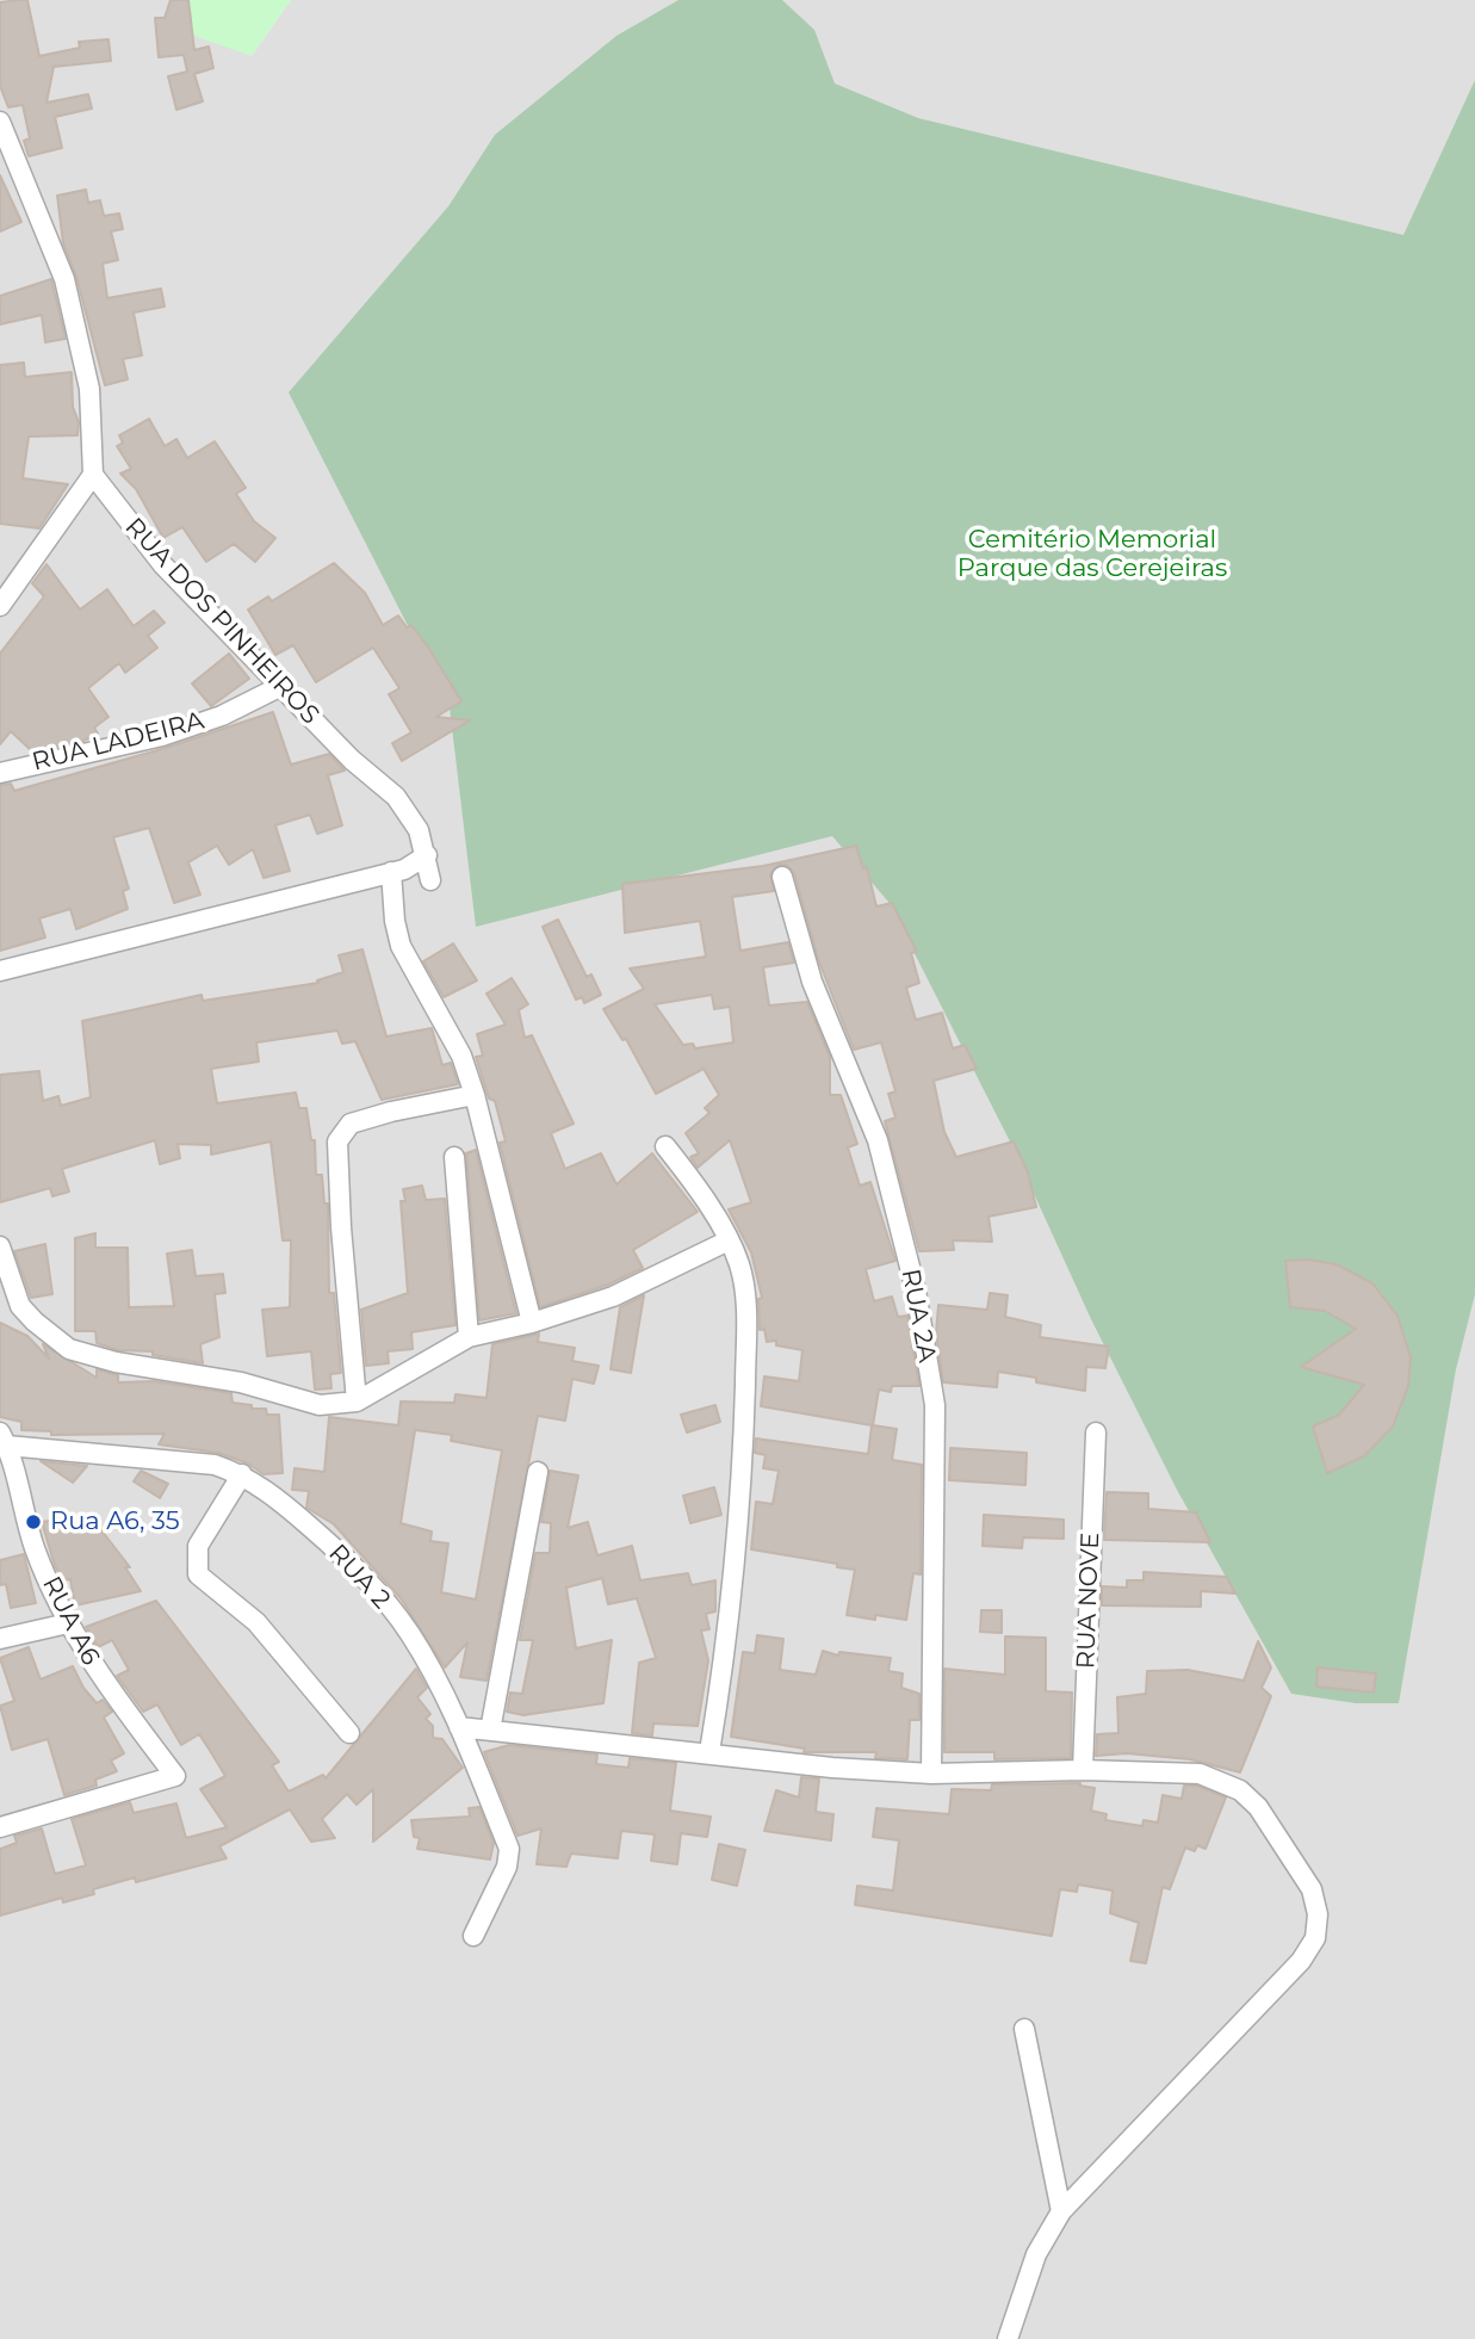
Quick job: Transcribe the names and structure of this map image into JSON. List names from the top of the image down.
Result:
{
  "streets": {
    "street": [
      "RUA DOS PINHEIROS",
      "RUA LADEIRA",
      "RUA 2A",
      "RUA 2",
      "RUA NOVE",
      "RUA A6"
    ]
  },
  "crossings": [
    ["RUA DOS PINHEIROS", "RUA LADEIRA"],
    ["RUA 2", "RUA A6"]
  ],
  "parks": ["Cemitério Memorial Parque das Cerejeiras"],
  "places": ["Rua A6, 35"]
}
